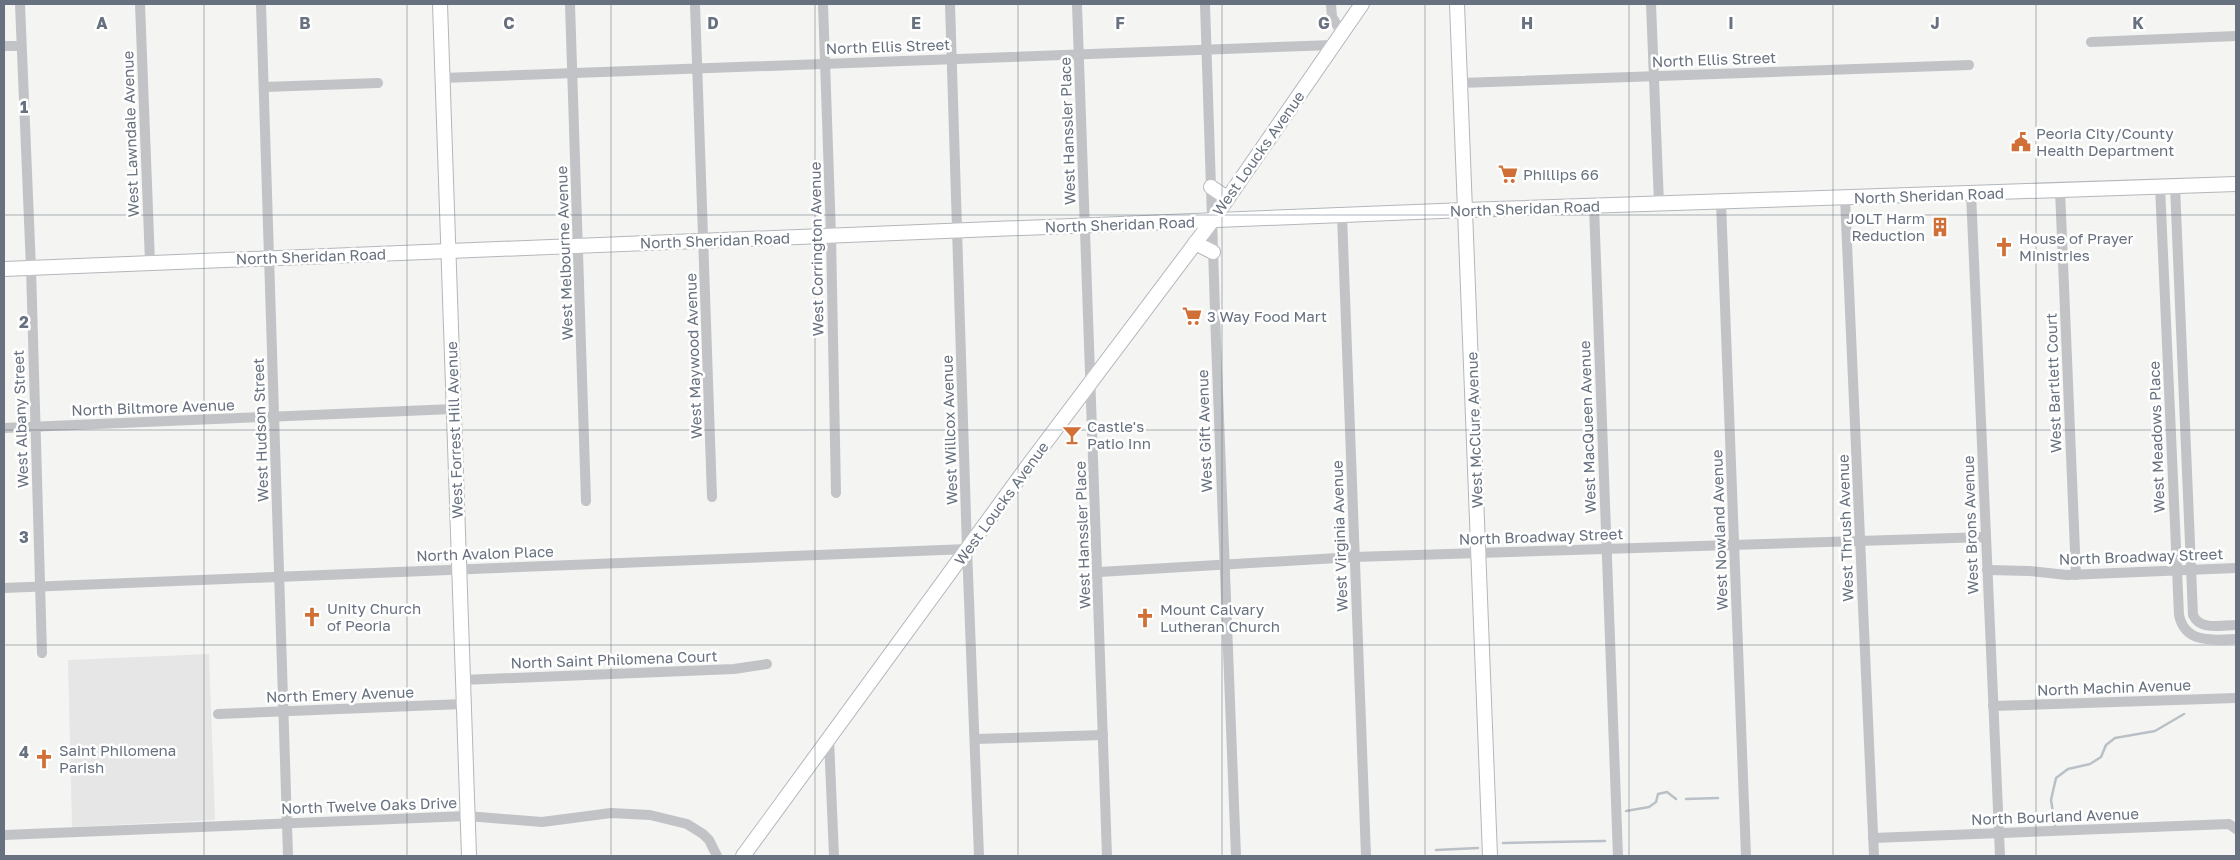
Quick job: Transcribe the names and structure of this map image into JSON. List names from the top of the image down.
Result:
{
  "streets": {
    "main road": [
      "West Loucks Avenue",
      "North Sheridan Road",
      "West Forrest Hill Avenue",
      "West McClure Avenue"
    ],
    "street": [
      "North Ellis Street",
      "West Hanssler Place",
      "West Lawndale Avenue",
      "West Corrington Avenue",
      "West Melbourne Avenue",
      "West Maywood Avenue",
      "West Bartlett Court",
      "North Biltmore Avenue",
      "West Albany Street",
      "West MacQueen Avenue",
      "West Hudson Street",
      "West Willcox Avenue",
      "West Gift Avenue",
      "West Meadows Place",
      "West Brons Avenue",
      "West Thrush Avenue",
      "West Nowland Avenue",
      "West Virginia Avenue",
      "North Broadway Street",
      "North Avalon Place",
      "North Saint Philomena Court",
      "North Machin Avenue",
      "North Emery Avenue",
      "North Twelve Oaks Drive",
      "North Bourland Avenue"
    ]
  },
  "crossings": [
    ["North Ellis Street", "West Hanssler Place"],
    ["North Ellis Street", "West Loucks Avenue"],
    ["North Ellis Street", "West Corrington Avenue"],
    ["North Ellis Street", "West Melbourne Avenue"],
    ["North Ellis Street", "West Maywood Avenue"],
    ["North Ellis Street", "West Forrest Hill Avenue"],
    ["North Ellis Street", "West Willcox Avenue"],
    ["North Ellis Street", "West McClure Avenue"],
    ["North Ellis Street", "West Gift Avenue"],
    ["West Hanssler Place", "West Loucks Avenue"],
    ["West Hanssler Place", "North Sheridan Road"],
    ["West Hanssler Place", "North Broadway Street"],
    ["West Lawndale Avenue", "North Sheridan Road"],
    ["West Loucks Avenue", "North Sheridan Road"],
    ["West Loucks Avenue", "West Willcox Avenue"],
    ["West Loucks Avenue", "West Gift Avenue"],
    ["West Loucks Avenue", "North Avalon Place"],
    ["North Sheridan Road", "West Corrington Avenue"],
    ["North Sheridan Road", "West Melbourne Avenue"],
    ["North Sheridan Road", "West Maywood Avenue"],
    ["North Sheridan Road", "West Bartlett Court"],
    ["North Sheridan Road", "West Albany Street"],
    ["North Sheridan Road", "West MacQueen Avenue"],
    ["North Sheridan Road", "West Hudson Street"],
    ["North Sheridan Road", "West Forrest Hill Avenue"],
    ["North Sheridan Road", "West Willcox Avenue"],
    ["North Sheridan Road", "West McClure Avenue"],
    ["North Sheridan Road", "West Gift Avenue"],
    ["North Sheridan Road", "West Meadows Place"],
    ["North Sheridan Road", "West Brons Avenue"],
    ["North Sheridan Road", "West Thrush Avenue"],
    ["North Sheridan Road", "West Nowland Avenue"],
    ["North Sheridan Road", "West Virginia Avenue"],
    ["West Bartlett Court", "North Broadway Street"],
    ["North Biltmore Avenue", "West Albany Street"],
    ["North Biltmore Avenue", "West Hudson Street"],
    ["North Biltmore Avenue", "West Forrest Hill Avenue"],
    ["West Albany Street", "North Avalon Place"],
    ["West MacQueen Avenue", "North Broadway Street"],
    ["West Hudson Street", "North Avalon Place"],
    ["West Hudson Street", "North Emery Avenue"],
    ["West Hudson Street", "North Twelve Oaks Drive"],
    ["West Forrest Hill Avenue", "North Avalon Place"],
    ["West Forrest Hill Avenue", "North Saint Philomena Court"],
    ["West Forrest Hill Avenue", "North Emery Avenue"],
    ["West Forrest Hill Avenue", "North Twelve Oaks Drive"],
    ["West Willcox Avenue", "North Avalon Place"],
    ["West McClure Avenue", "North Broadway Street"],
    ["West Gift Avenue", "North Broadway Street"],
    ["West Meadows Place", "North Broadway Street"],
    ["West Brons Avenue", "North Broadway Street"],
    ["West Brons Avenue", "North Machin Avenue"],
    ["West Brons Avenue", "North Bourland Avenue"],
    ["West Thrush Avenue", "North Broadway Street"],
    ["West Thrush Avenue", "North Bourland Avenue"],
    ["West Nowland Avenue", "North Broadway Street"],
    ["West Virginia Avenue", "North Broadway Street"]
  ],
  "places": {
    "public building": ["Peoria City/County Health Department"],
    "supermarket": ["Phillips 66", "3 Way Food Mart"],
    "building": ["JOLT Harm Reduction"],
    "church": [
      "House of Prayer Ministries",
      "Unity Church of Peoria",
      "Mount Calvary Lutheran Church",
      "Saint Philomena Parish"
    ],
    "bar": ["Castle's Patio Inn"]
  },
  "grid": {
    "columns": [
      "A",
      "B",
      "C",
      "D",
      "E",
      "F",
      "G",
      "H",
      "I",
      "J",
      "K"
    ],
    "rows": [
      "1",
      "2",
      "3",
      "4"
    ]
  }
}
